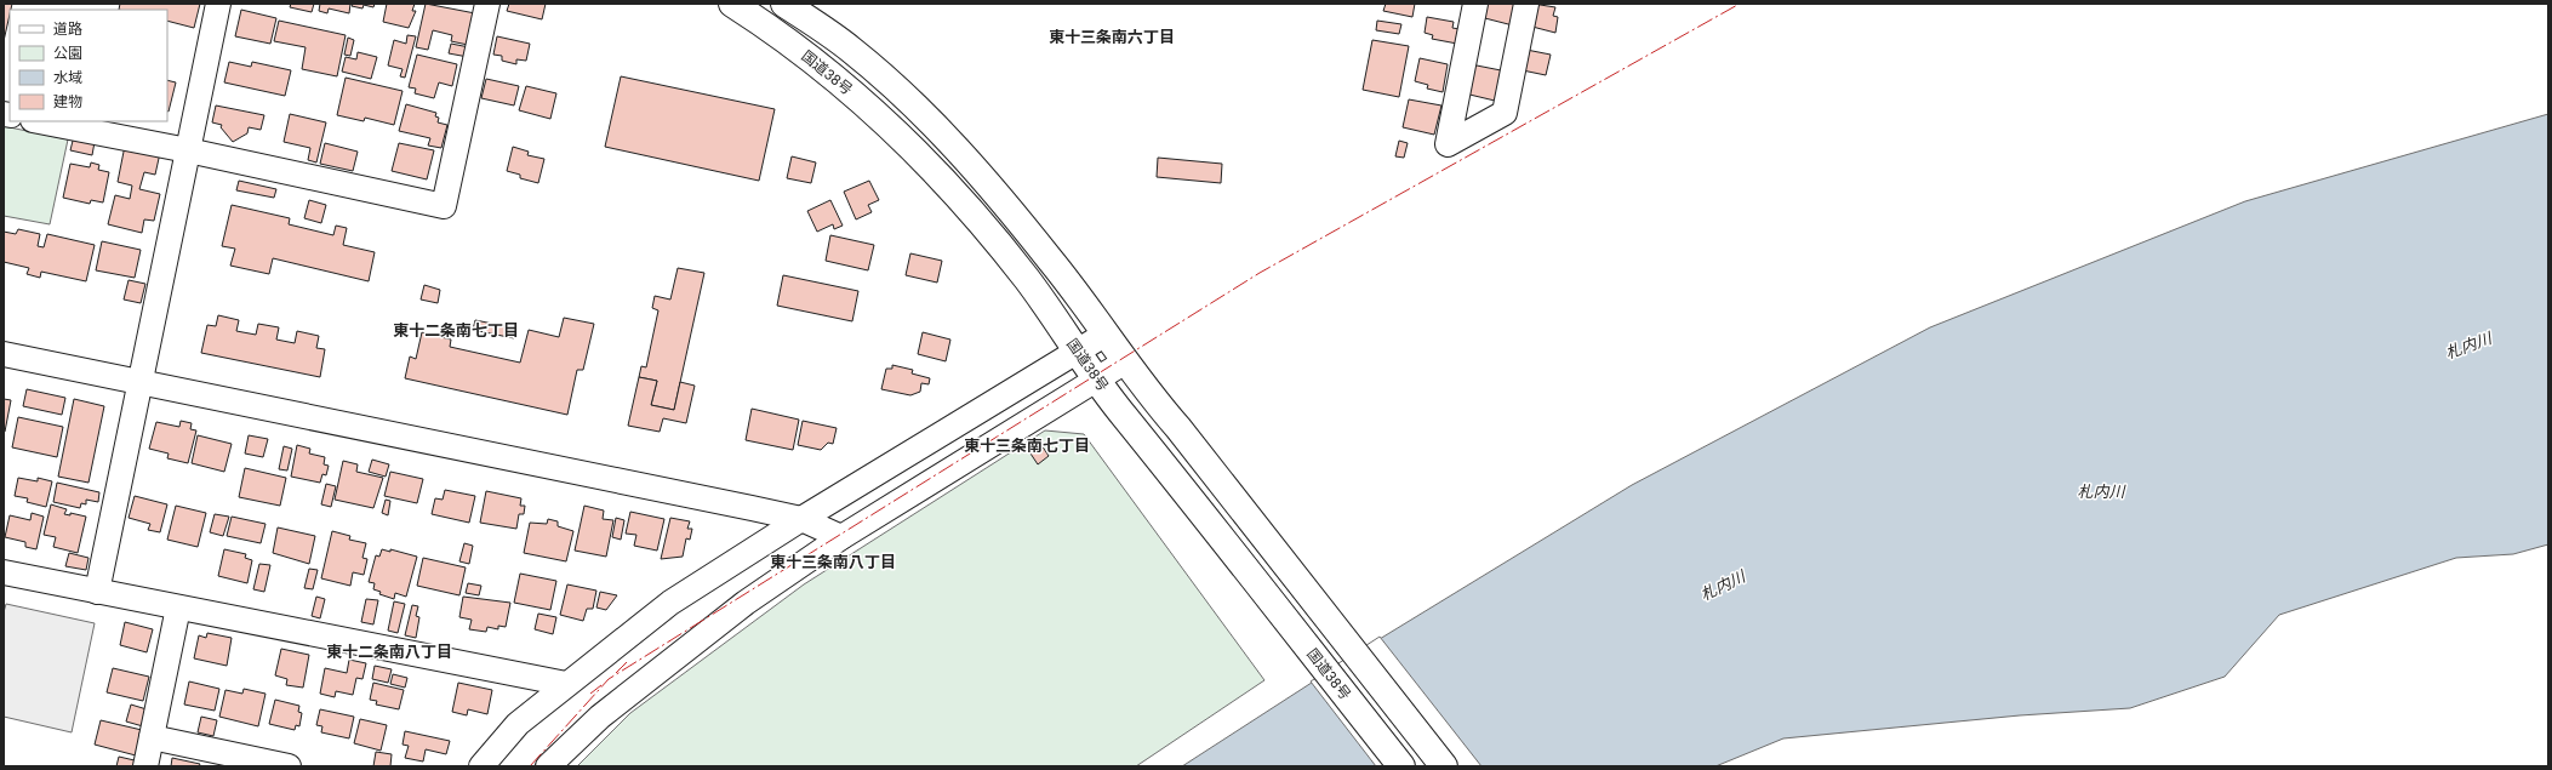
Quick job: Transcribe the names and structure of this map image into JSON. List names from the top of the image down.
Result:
{
  "streets": {
    "highway": ["国道38号"]
  },
  "districts": [
    "東十三条南六丁目",
    "東十二条南七丁目",
    "東十三条南七丁目",
    "東十三条南八丁目",
    "東十二条南八丁目"
  ],
  "water": ["札内川"],
  "legend": [
    "道路",
    "公園",
    "水域",
    "建物"
  ]
}
